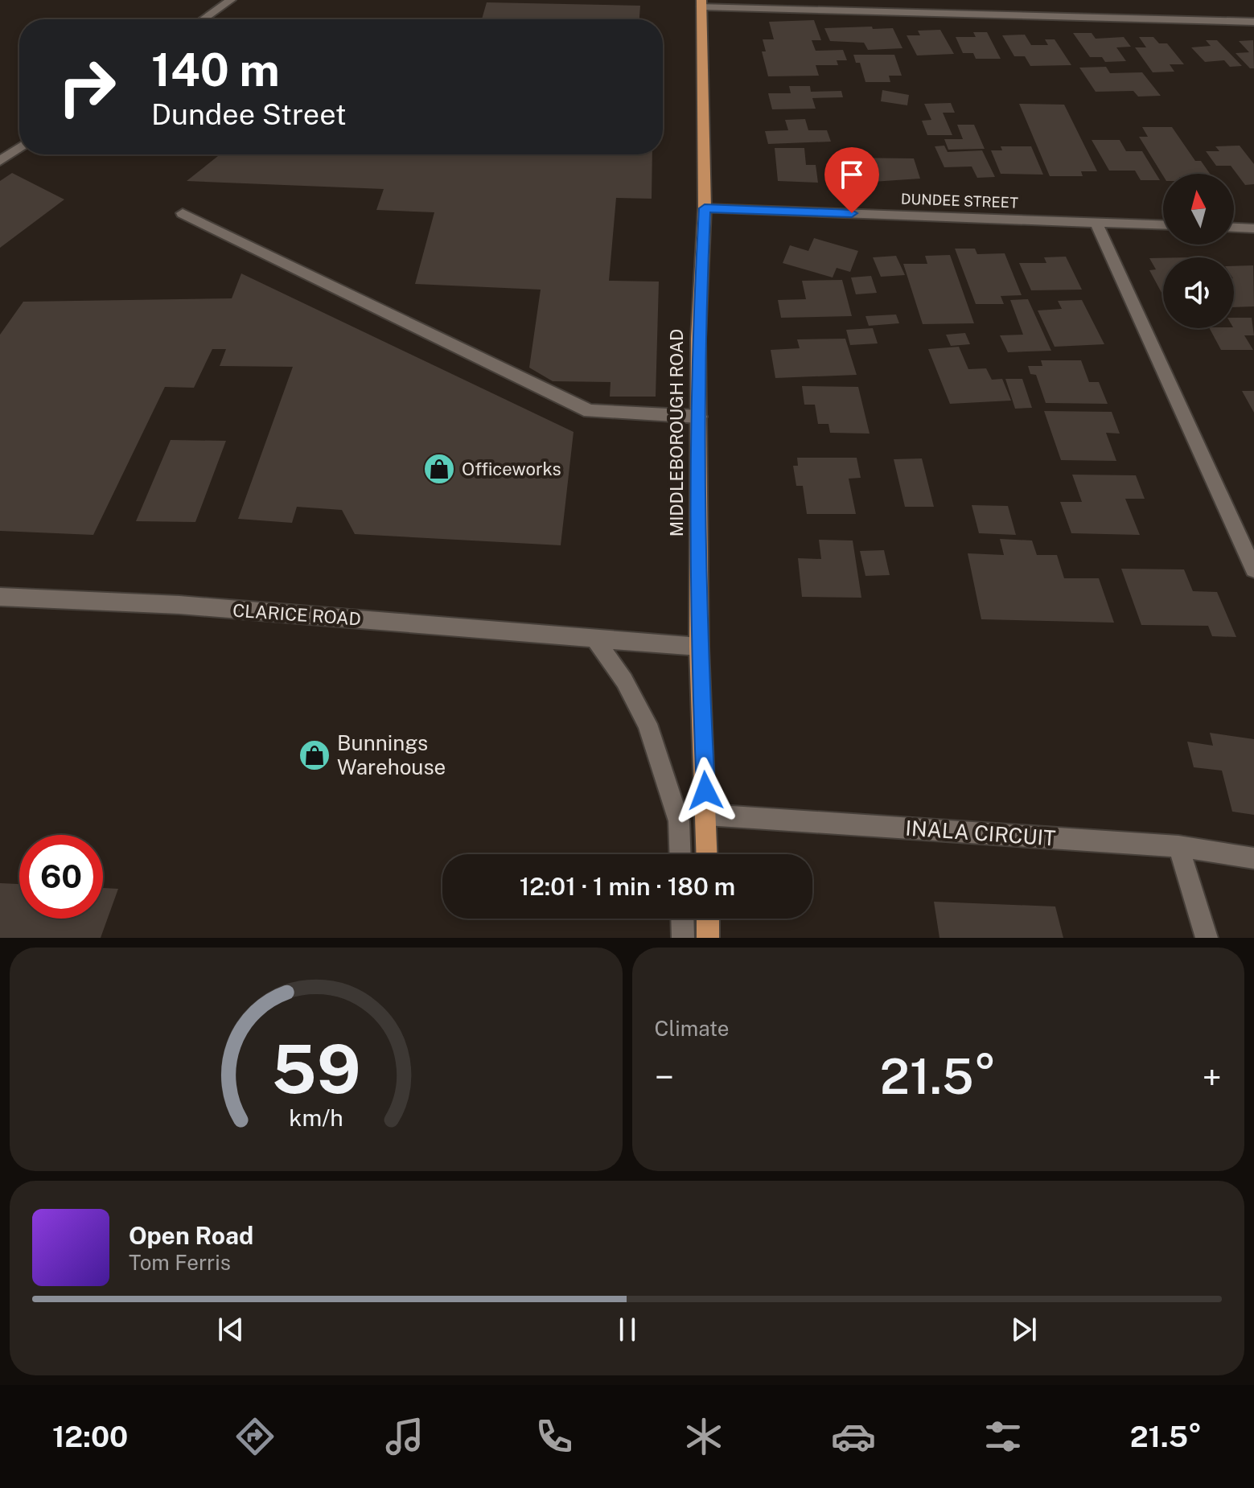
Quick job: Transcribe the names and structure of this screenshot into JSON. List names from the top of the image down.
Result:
{
  "streets": {
    "main road": ["MIDDLEBOROUGH ROAD"],
    "street": ["DUNDEE STREET", "CLARICE ROAD", "INALA CIRCUIT"]
  },
  "crossings": [
    ["DUNDEE STREET", "MIDDLEBOROUGH ROAD"],
    ["MIDDLEBOROUGH ROAD", "CLARICE ROAD"],
    ["MIDDLEBOROUGH ROAD", "INALA CIRCUIT"]
  ],
  "places": {
    "shop": ["Officeworks", "Bunnings Warehouse"]
  },
  "north": "top",
  "page": {
    "turn": ["140 m", "Dundee Street"],
    "limit": "60",
    "trip": "12:01 · 1 min · 180 m",
    "tile": "Climate",
    "heat": ["−", "21.5°", "+"],
    "song": ["Open Road", "Tom Ferris"],
    "tabs": ["12:00", "21.5°"],
    "gauge": ["59", "km/h"]
  }
}
